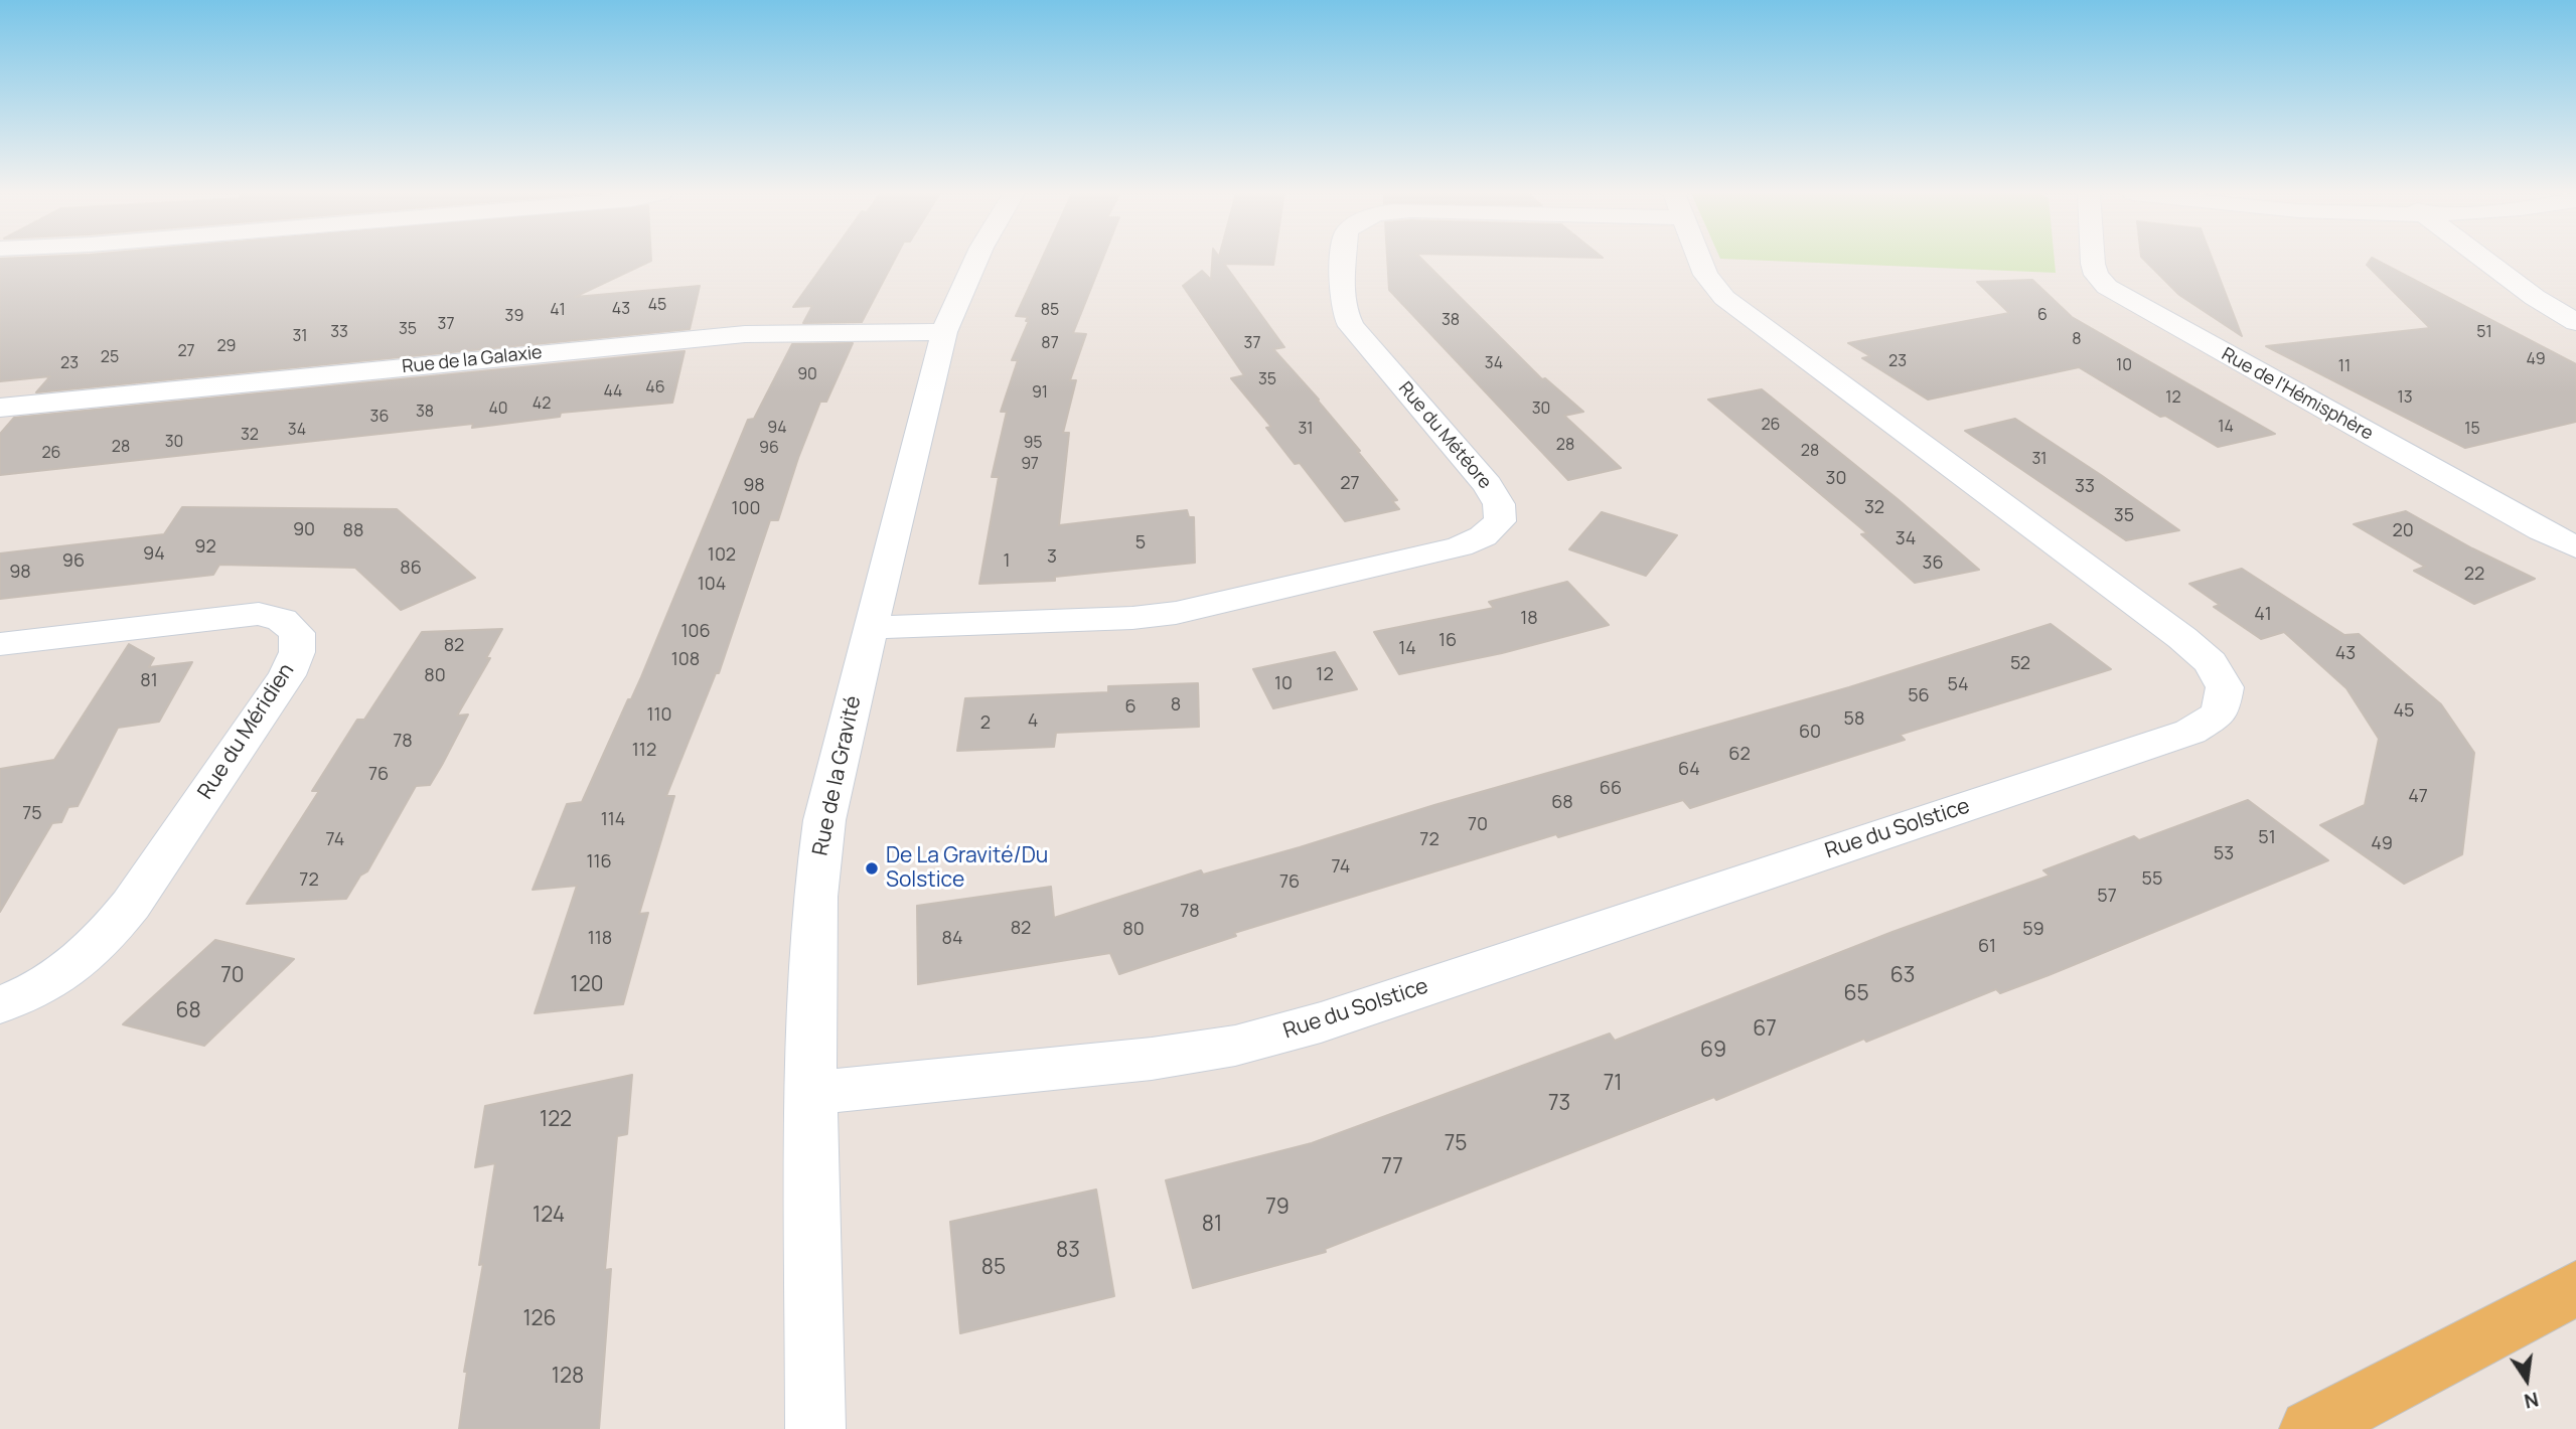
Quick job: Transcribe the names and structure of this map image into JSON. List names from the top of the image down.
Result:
{
  "streets": {
    "street": [
      "Rue de la Galaxie",
      "Rue de l'Hémisphère",
      "Rue du Météore",
      "Rue du Méridien",
      "Rue de la Gravité",
      "Rue du Solstice"
    ]
  },
  "crossings": [
    ["Rue de la Galaxie", "Rue de la Gravité"],
    ["Rue du Météore", "Rue de la Gravité"],
    ["Rue de la Gravité", "Rue du Solstice"]
  ],
  "places": ["De La Gravité/Du Solstice"],
  "house_numbers": [
    "45",
    "43",
    "41",
    "85",
    "6",
    "39",
    "38",
    "37",
    "35",
    "33",
    "51",
    "31",
    "8",
    "87",
    "37",
    "29",
    "27",
    "25",
    "49",
    "23",
    "23",
    "34",
    "10",
    "11",
    "90",
    "35",
    "46",
    "44",
    "91",
    "12",
    "13",
    "42",
    "40",
    "30",
    "38",
    "36",
    "26",
    "14",
    "94",
    "31",
    "15",
    "34",
    "32",
    "30",
    "95",
    "28",
    "28",
    "96",
    "28",
    "26",
    "31",
    "97",
    "30",
    "27",
    "98",
    "33",
    "32",
    "100",
    "35",
    "90",
    "88",
    "20",
    "34",
    "5",
    "92",
    "94",
    "102",
    "3",
    "96",
    "1",
    "36",
    "86",
    "98",
    "22",
    "104",
    "41",
    "18",
    "106",
    "16",
    "82",
    "14",
    "43",
    "108",
    "52",
    "12",
    "80",
    "81",
    "10",
    "54",
    "56",
    "8",
    "6",
    "45",
    "110",
    "58",
    "4",
    "2",
    "60",
    "78",
    "112",
    "62",
    "64",
    "76",
    "66",
    "47",
    "68",
    "75",
    "114",
    "70",
    "51",
    "74",
    "72",
    "49",
    "53",
    "116",
    "74",
    "55",
    "72",
    "76",
    "57",
    "78",
    "82",
    "80",
    "59",
    "118",
    "84",
    "61",
    "70",
    "63",
    "120",
    "65",
    "68",
    "67",
    "69",
    "71",
    "73",
    "122",
    "75",
    "77",
    "79",
    "124",
    "81",
    "83",
    "85",
    "126",
    "128"
  ],
  "north": "bottom"
}
